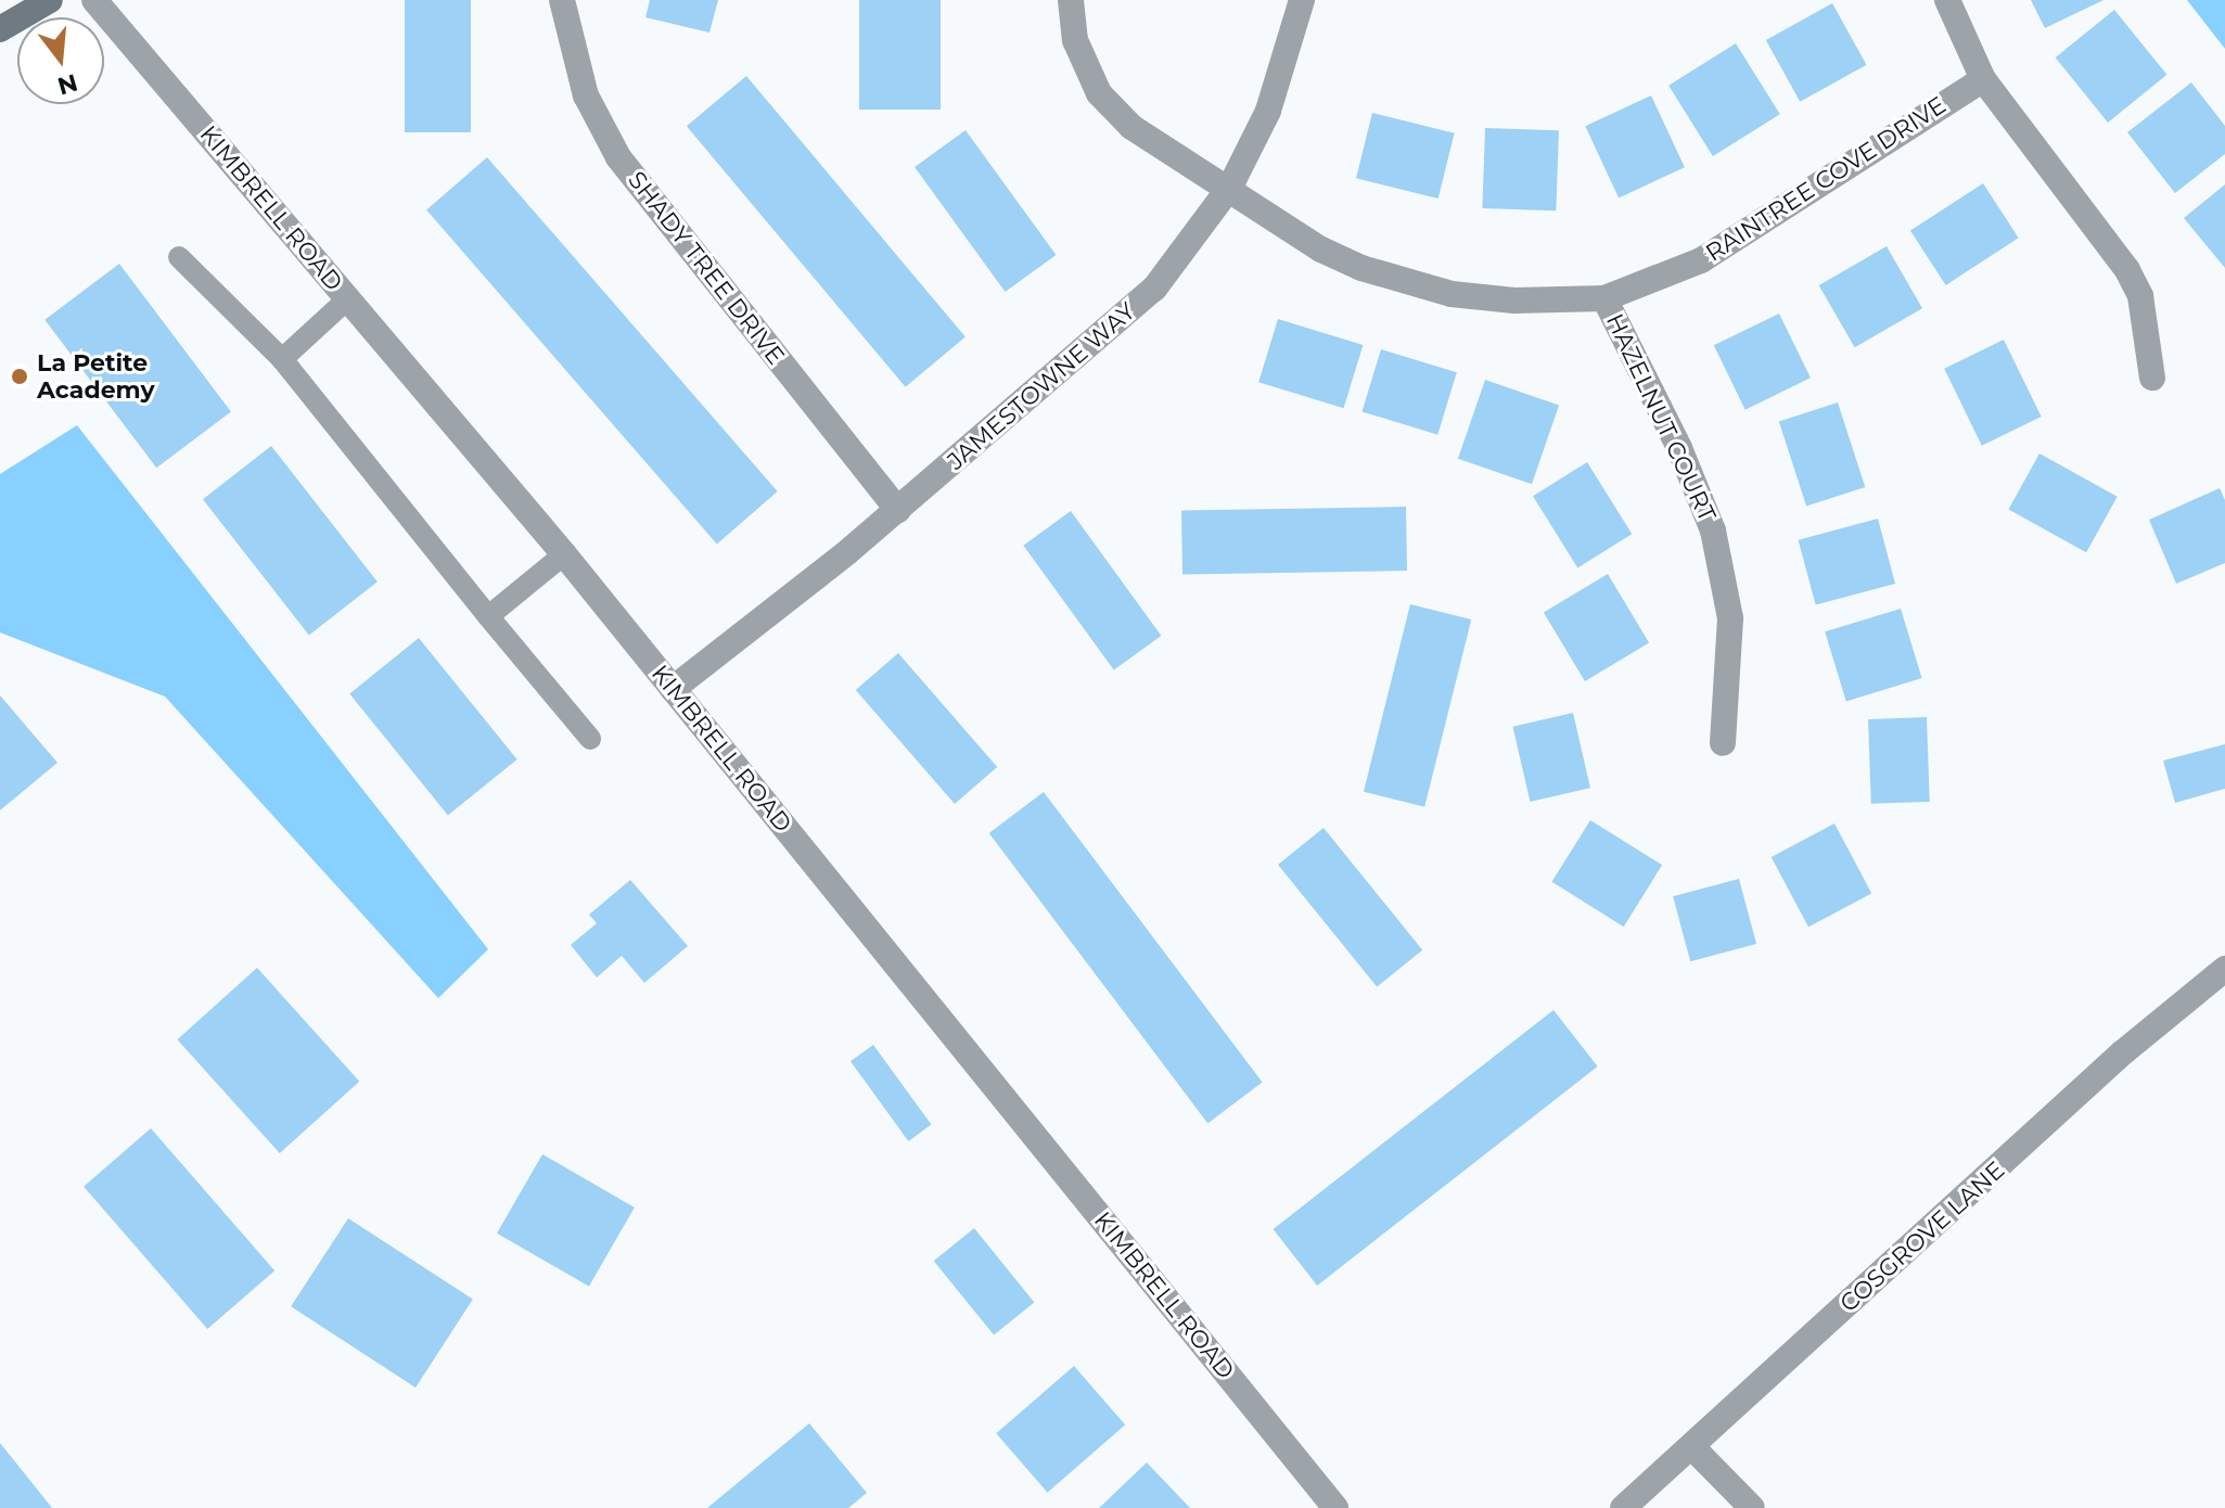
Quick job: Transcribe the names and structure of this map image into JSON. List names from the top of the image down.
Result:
{
  "streets": {
    "street": [
      "RAINTREE COVE DRIVE",
      "KIMBRELL ROAD",
      "SHADY TREE DRIVE",
      "JAMESTOWNE WAY",
      "HAZELNUT COURT",
      "COSGROVE LANE"
    ]
  },
  "crossings": [
    ["RAINTREE COVE DRIVE", "JAMESTOWNE WAY"],
    ["RAINTREE COVE DRIVE", "HAZELNUT COURT"],
    ["KIMBRELL ROAD", "JAMESTOWNE WAY"],
    ["SHADY TREE DRIVE", "JAMESTOWNE WAY"]
  ],
  "places": ["La Petite Academy"],
  "north": "bottom"
}
